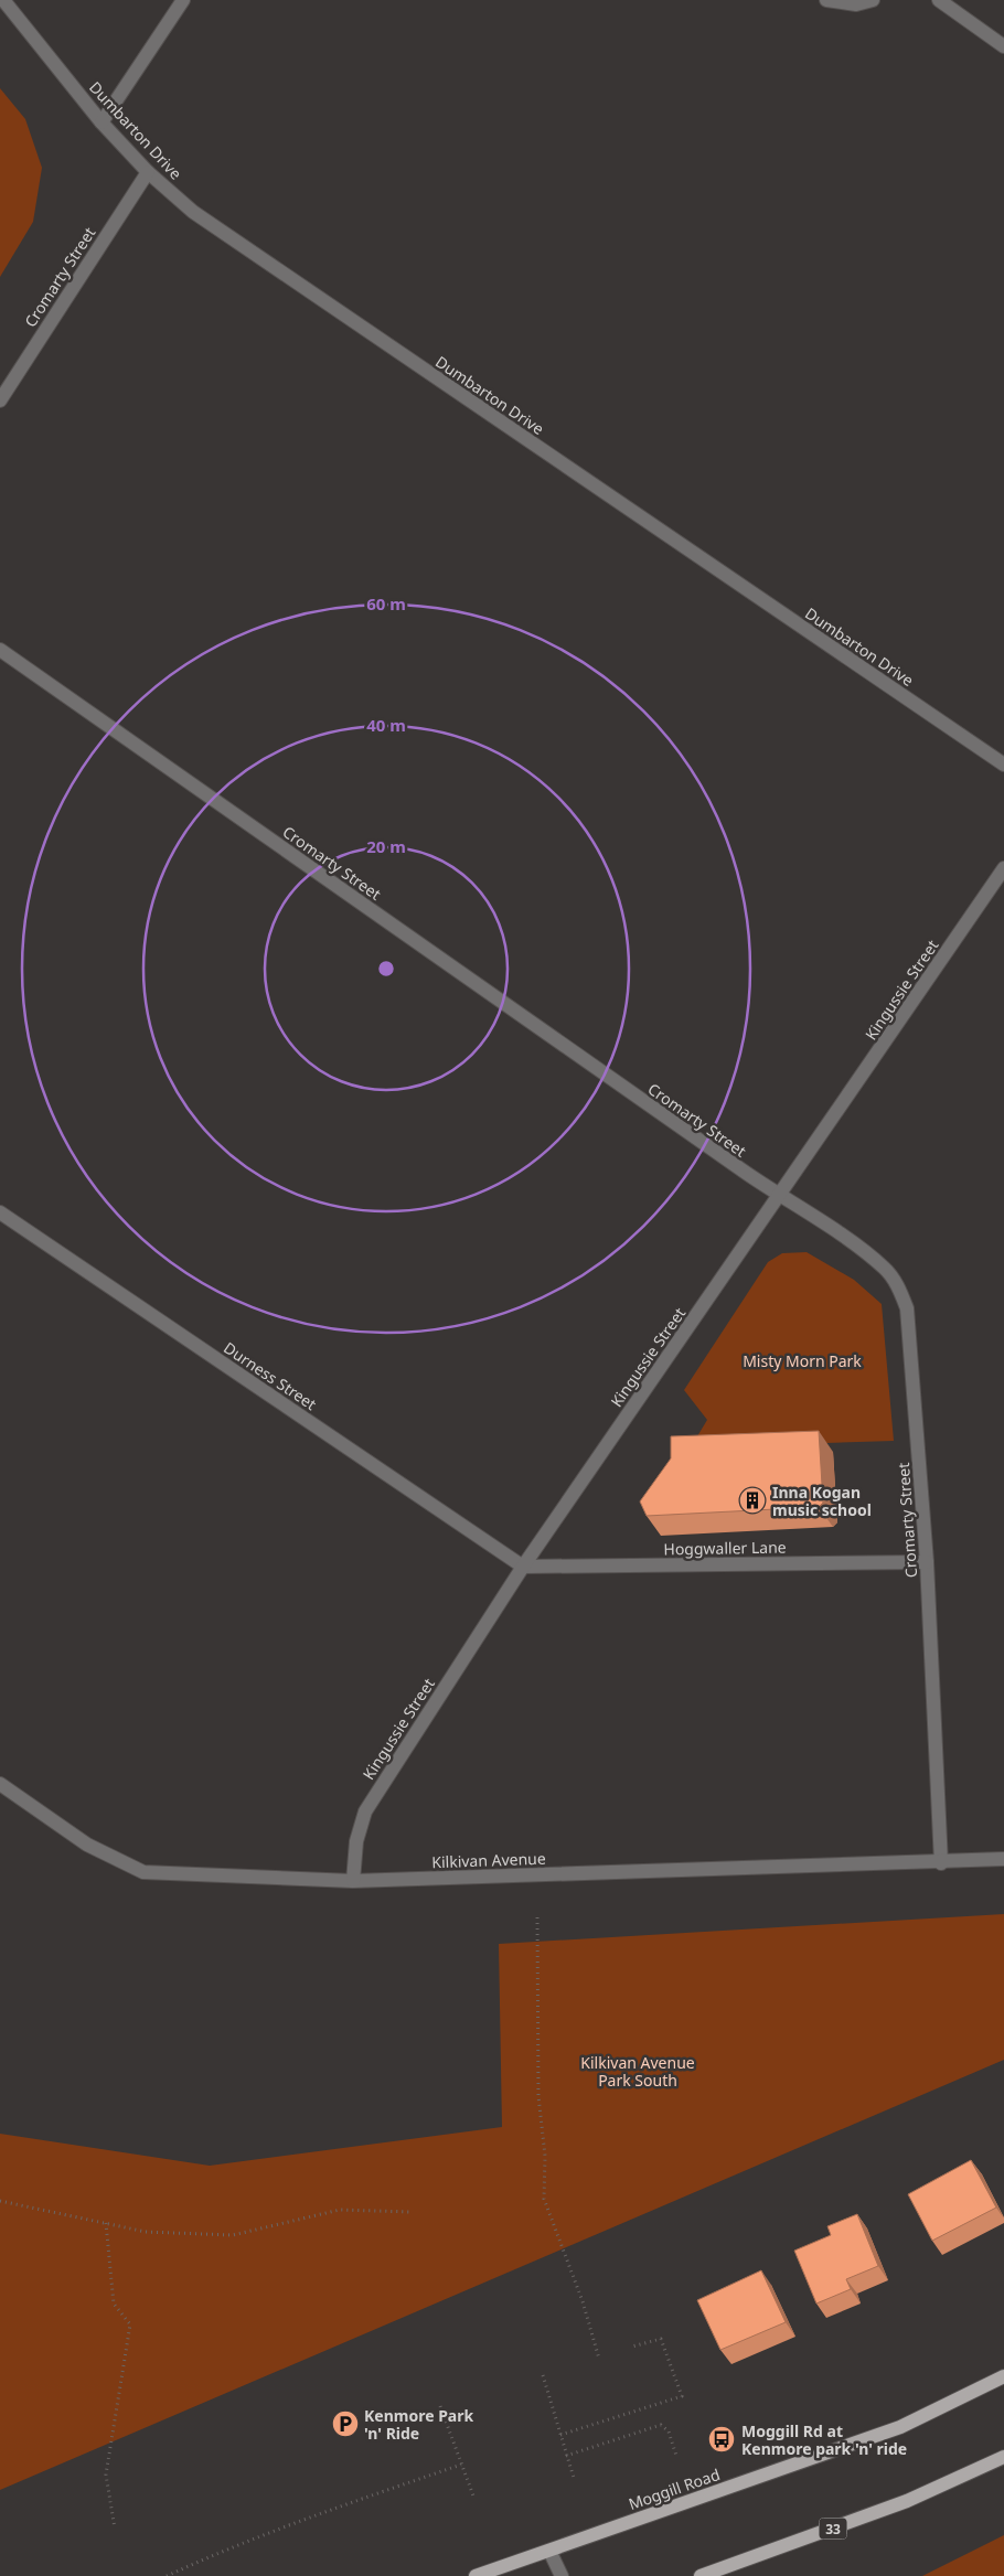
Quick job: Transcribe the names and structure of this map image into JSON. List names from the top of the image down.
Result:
{
  "streets": {
    "main road": ["Moggill Road", "33"],
    "street": [
      "Dumbarton Drive",
      "Cromarty Street",
      "Kingussie Street",
      "Durness Street",
      "Hoggwaller Lane",
      "Kilkivan Avenue"
    ]
  },
  "crossings": [
    ["Dumbarton Drive", "Cromarty Street"],
    ["Cromarty Street", "Kingussie Street"],
    ["Cromarty Street", "Hoggwaller Lane"],
    ["Cromarty Street", "Kilkivan Avenue"],
    ["Kingussie Street", "Durness Street"],
    ["Kingussie Street", "Hoggwaller Lane"],
    ["Kingussie Street", "Kilkivan Avenue"],
    ["Durness Street", "Hoggwaller Lane"]
  ],
  "parks": ["Misty Morn Park", "Kilkivan Avenue Park South"],
  "places": {
    "building": ["Inna Kogan music school"],
    "parking": ["Kenmore Park 'n' Ride"],
    "bus stop": ["Moggill Rd at Kenmore park 'n' ride"]
  },
  "rings": ["60 m", "40 m", "20 m"]
}
